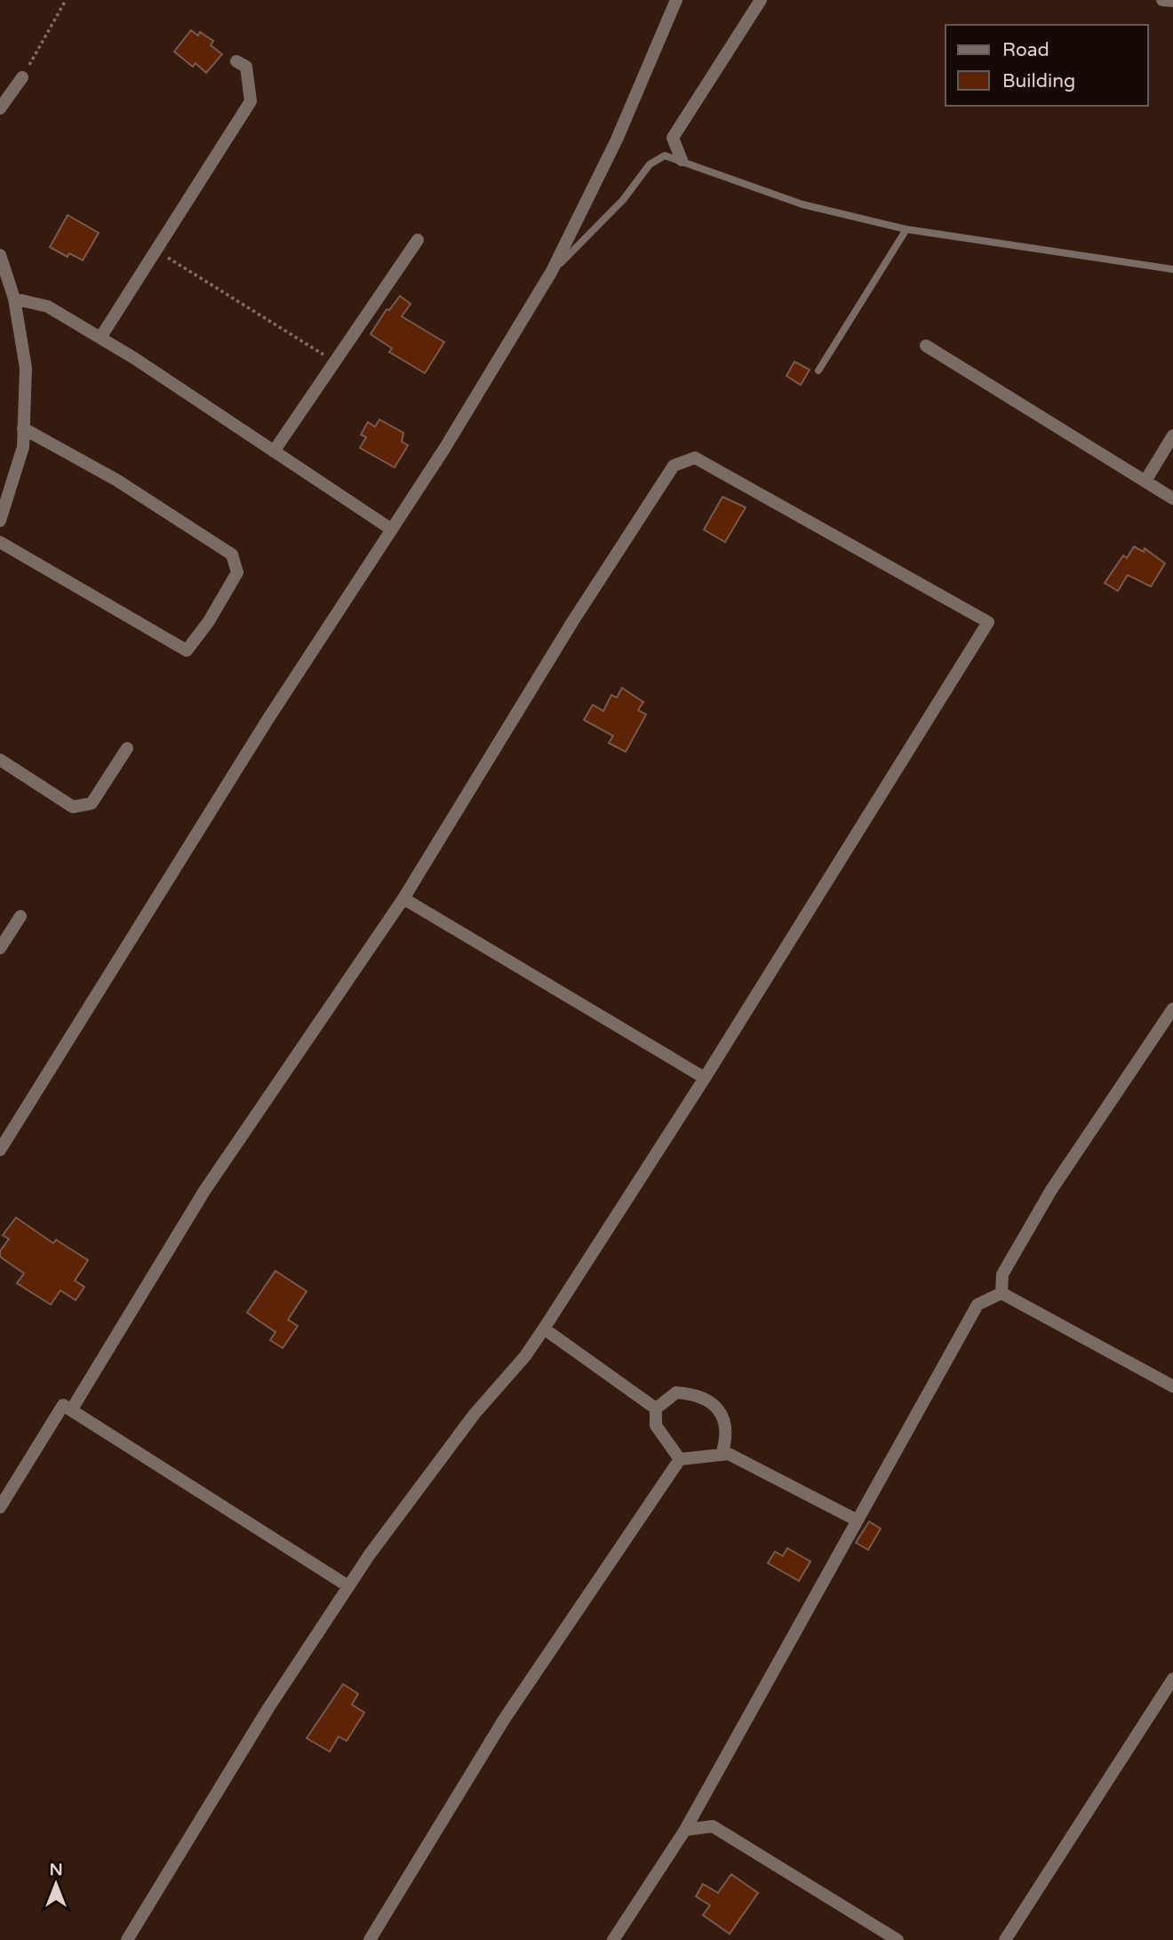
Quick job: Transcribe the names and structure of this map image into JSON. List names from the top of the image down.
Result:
{
  "legend": ["Road", "Building"],
  "north": "top"
}
